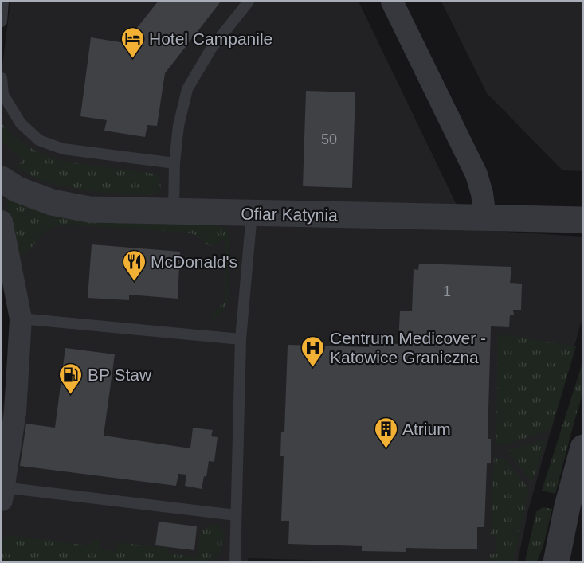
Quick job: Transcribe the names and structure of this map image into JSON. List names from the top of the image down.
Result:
{
  "streets": {
    "street": ["Ofiar Katynia"]
  },
  "places": {
    "hotel": ["Hotel Campanile"],
    "restaurant": ["McDonald's"],
    "hospital": ["Centrum Medicover - Katowice Graniczna"],
    "fuel station": ["BP Staw"],
    "building": ["Atrium"]
  },
  "house_numbers": ["50", "1"]
}
